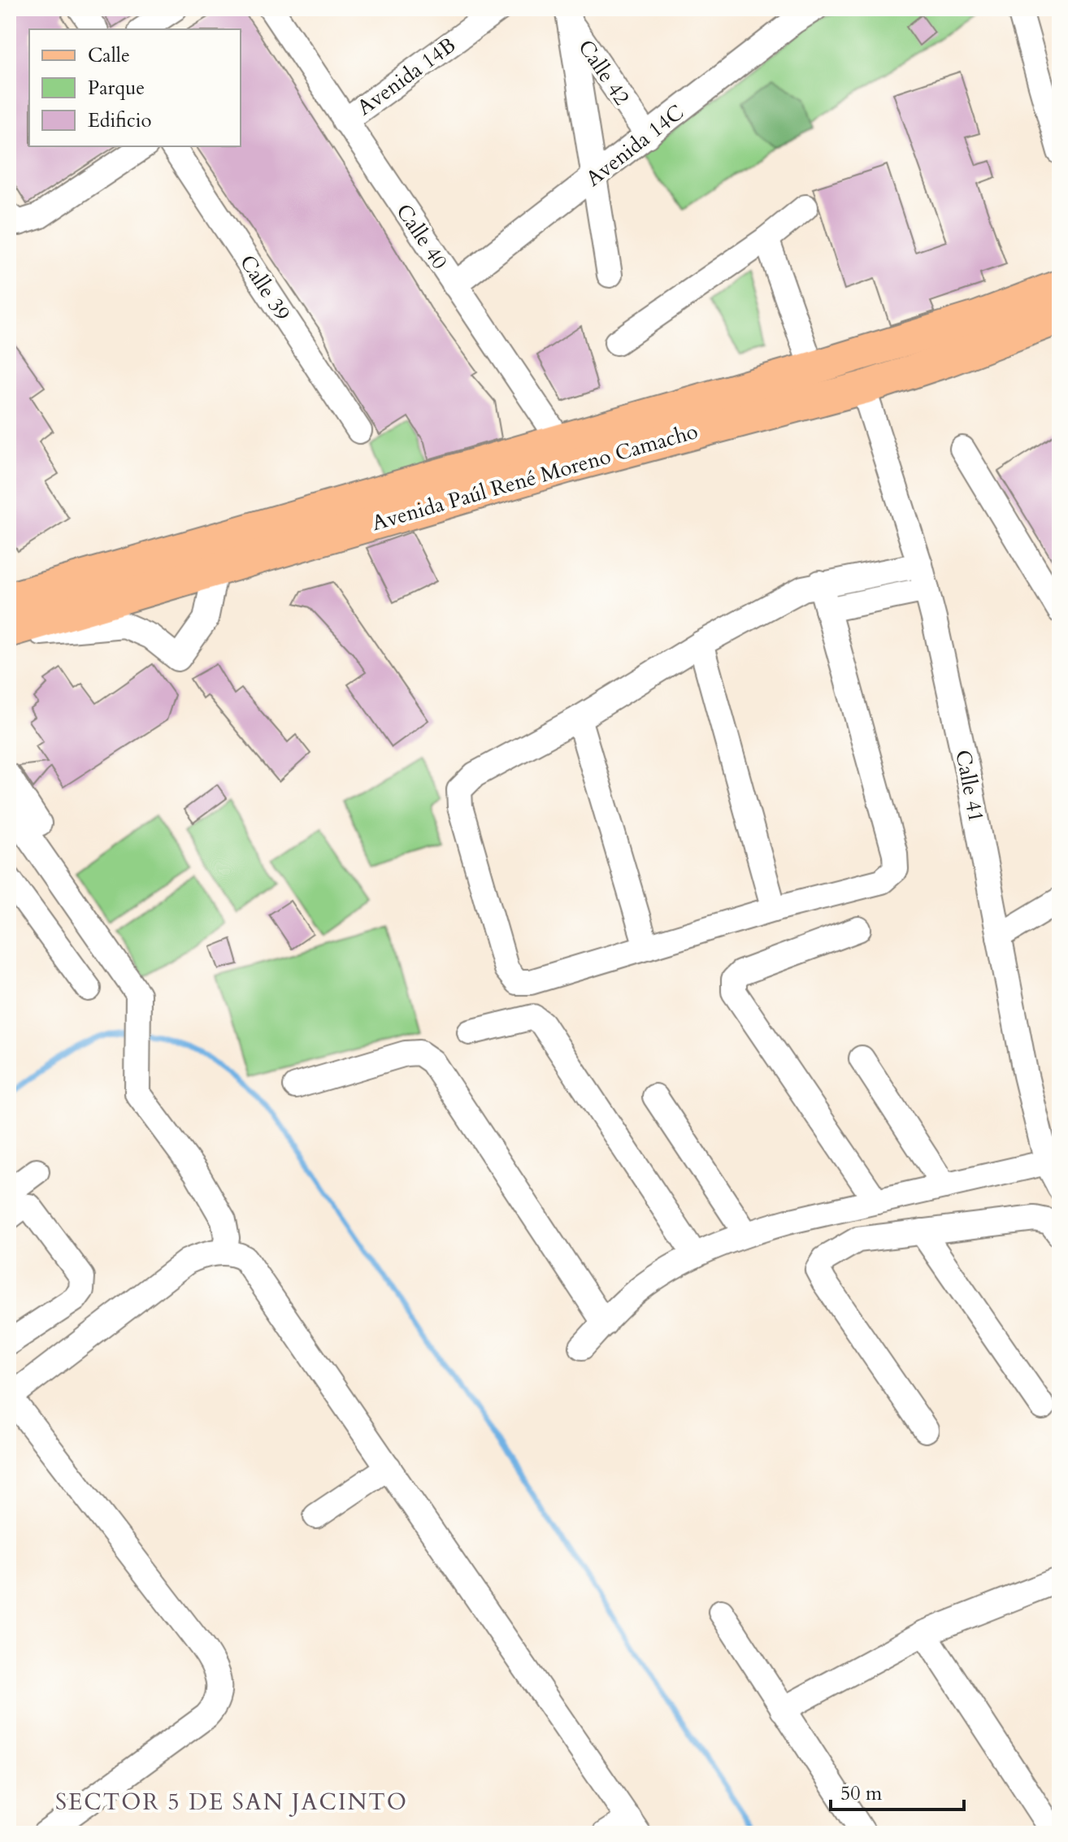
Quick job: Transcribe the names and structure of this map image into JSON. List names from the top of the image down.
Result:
{
  "streets": {
    "main road": ["Avenida Paúl René Moreno Camacho"],
    "street": [
      "Calle 42",
      "Avenida 14B",
      "Avenida 14C",
      "Calle 40",
      "Calle 39",
      "Calle 41"
    ]
  },
  "crossings": [
    ["Calle 42", "Avenida 14C"],
    ["Avenida 14B", "Calle 40"],
    ["Avenida 14C", "Calle 40"],
    ["Calle 40", "Avenida Paúl René Moreno Camacho"],
    ["Avenida Paúl René Moreno Camacho", "Calle 41"]
  ],
  "districts": ["SECTOR 5 DE SAN JACINTO"],
  "legend": ["Calle", "Parque", "Edificio"],
  "scale_bar": "50 m"
}
